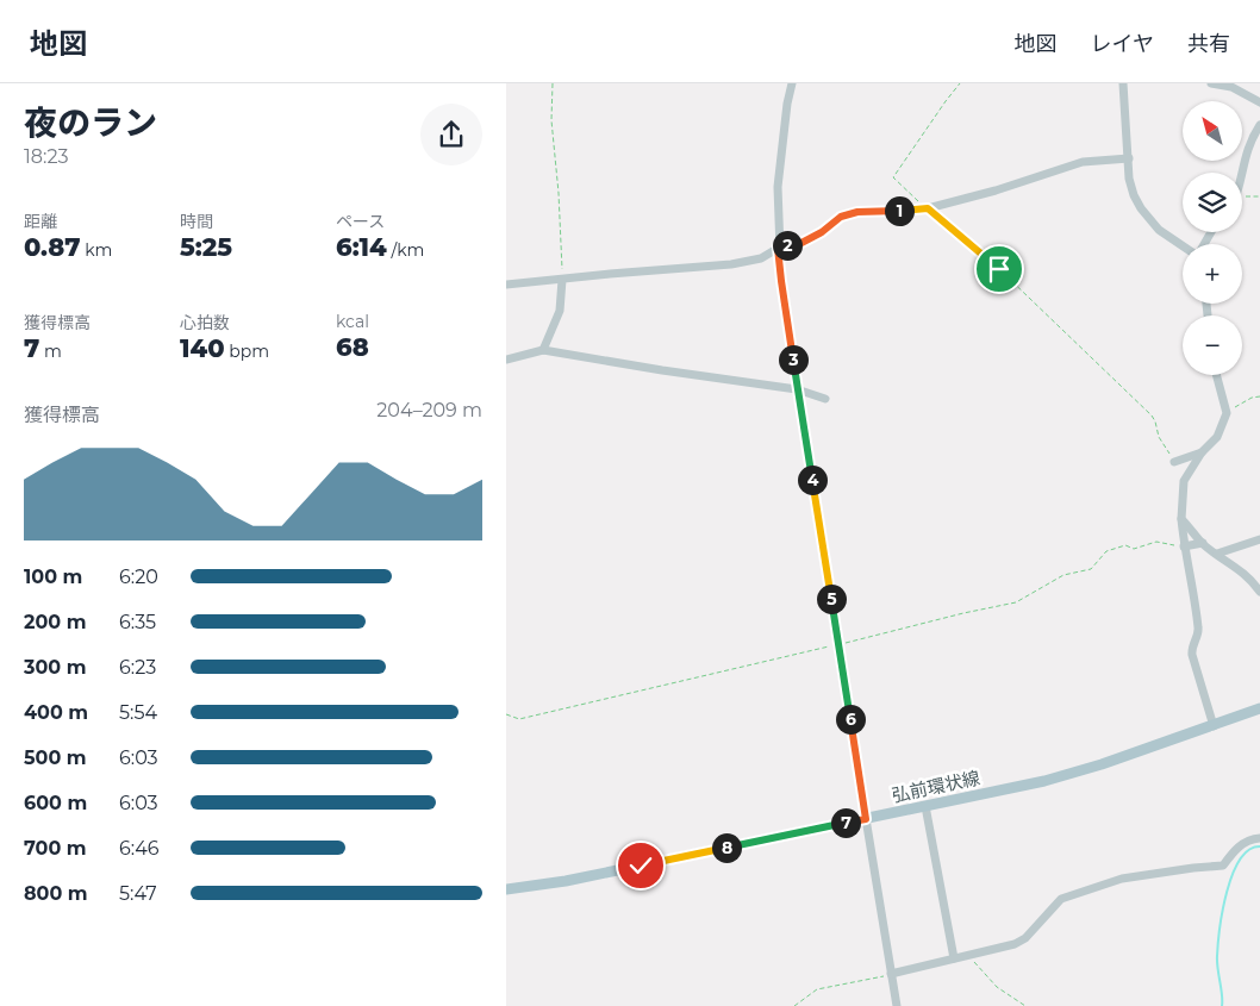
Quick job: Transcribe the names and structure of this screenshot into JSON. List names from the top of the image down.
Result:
{
  "streets": {
    "main road": ["弘前環状線"]
  },
  "north": "top left",
  "page": {
    "header": "地図",
    "nav": ["地図", "レイヤ", "共有"],
    "heading": ["夜のラン", "18:23"],
    "map_buttons": ["+", "−"],
    "stats": [
      ["距離", "0.87 km"],
      ["時間", "5:25"],
      ["ペース", "6:14 /km"],
      ["獲得標高", "7 m"],
      ["心拍数", "140 bpm"],
      ["kcal", "68"]
    ],
    "pins": [
      "1",
      "2",
      "3",
      "4",
      "5",
      "6",
      "7",
      "8"
    ],
    "chart": ["獲得標高", "204–209 m"],
    "list": [
      {
        "name": "100 m",
        "note": "6:20"
      },
      {
        "name": "200 m",
        "note": "6:35"
      },
      {
        "name": "300 m",
        "note": "6:23"
      },
      {
        "name": "400 m",
        "note": "5:54"
      },
      {
        "name": "500 m",
        "note": "6:03"
      },
      {
        "name": "600 m",
        "note": "6:03"
      },
      {
        "name": "700 m",
        "note": "6:46"
      },
      {
        "name": "800 m",
        "note": "5:47"
      }
    ]
  }
}
